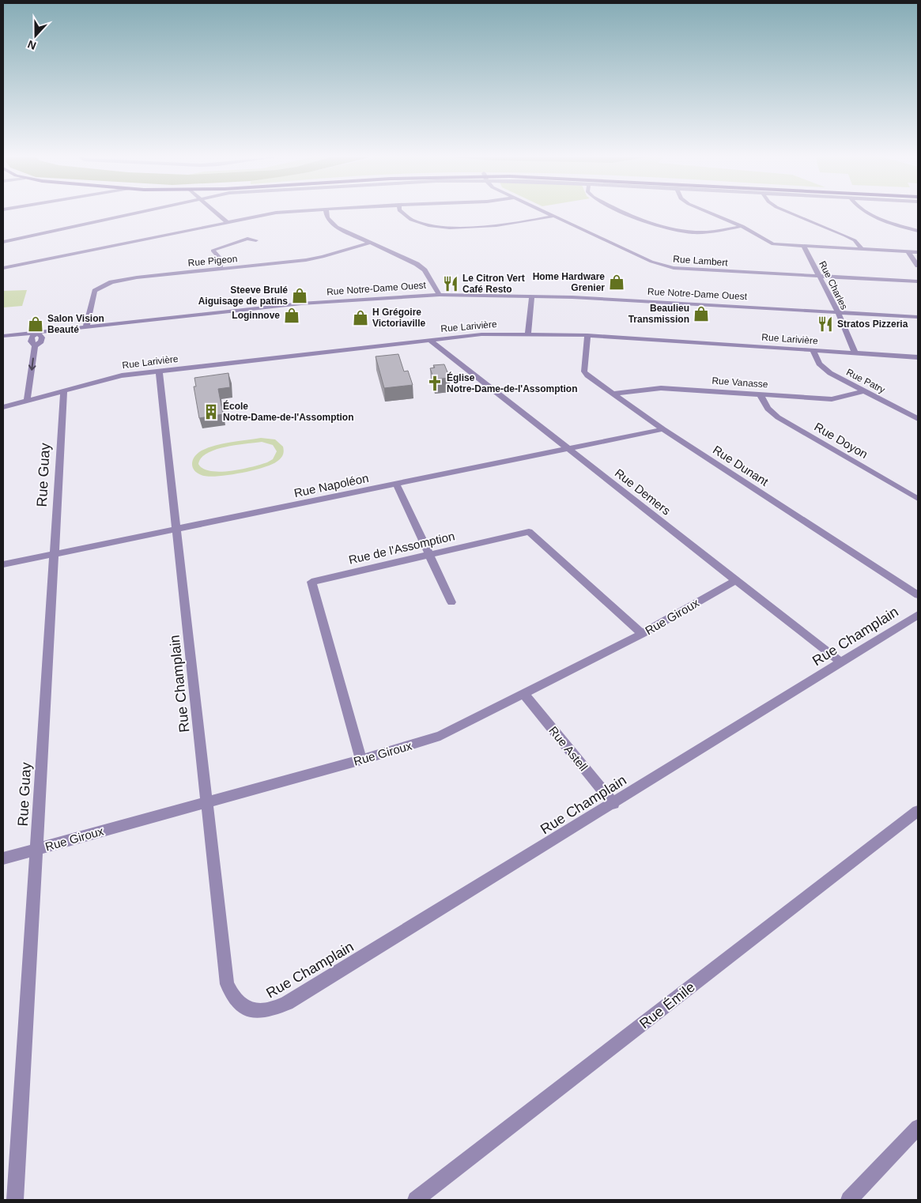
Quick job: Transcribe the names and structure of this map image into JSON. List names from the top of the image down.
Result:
{
  "streets": {
    "street": [
      "Rue Pigeon",
      "Rue Lambert",
      "Rue Charles",
      "Rue Notre-Dame Ouest",
      "Rue Larivière",
      "Rue Patry",
      "Rue Vanasse",
      "Rue Doyon",
      "Rue Dunant",
      "Rue Guay",
      "Rue Napoléon",
      "Rue Demers",
      "Rue de l'Assomption",
      "Rue Giroux",
      "Rue Champlain",
      "Rue Astell",
      "Rue Émile"
    ]
  },
  "crossings": [
    ["Rue Pigeon", "Rue Notre-Dame Ouest"],
    ["Rue Lambert", "Rue Charles"],
    ["Rue Charles", "Rue Notre-Dame Ouest"],
    ["Rue Charles", "Rue Larivière"],
    ["Rue Larivière", "Rue Patry"],
    ["Rue Larivière", "Rue Dunant"],
    ["Rue Larivière", "Rue Guay"],
    ["Rue Larivière", "Rue Demers"],
    ["Rue Larivière", "Rue Champlain"],
    ["Rue Patry", "Rue Vanasse"],
    ["Rue Vanasse", "Rue Doyon"],
    ["Rue Vanasse", "Rue Dunant"],
    ["Rue Dunant", "Rue Napoléon"],
    ["Rue Guay", "Rue Napoléon"],
    ["Rue Guay", "Rue Giroux"],
    ["Rue Napoléon", "Rue Demers"],
    ["Rue Napoléon", "Rue Champlain"],
    ["Rue Demers", "Rue Giroux"],
    ["Rue Demers", "Rue Champlain"],
    ["Rue de l'Assomption", "Rue Giroux"],
    ["Rue Giroux", "Rue Champlain"],
    ["Rue Giroux", "Rue Astell"],
    ["Rue Champlain", "Rue Astell"]
  ],
  "places": {
    "shop": [
      "Home Hardware Grenier",
      "Steeve Brulé Aiguisage de patins",
      "Beaulieu Transmission",
      "Loginnove",
      "H Grégoire Victoriaville",
      "Salon Vision Beauté"
    ],
    "restaurant": ["Le Citron Vert Café Resto", "Stratos Pizzeria"],
    "church": ["Église Notre-Dame-de-l'Assomption"],
    "building": ["École Notre-Dame-de-l'Assomption"]
  },
  "north": "bottom"
}
